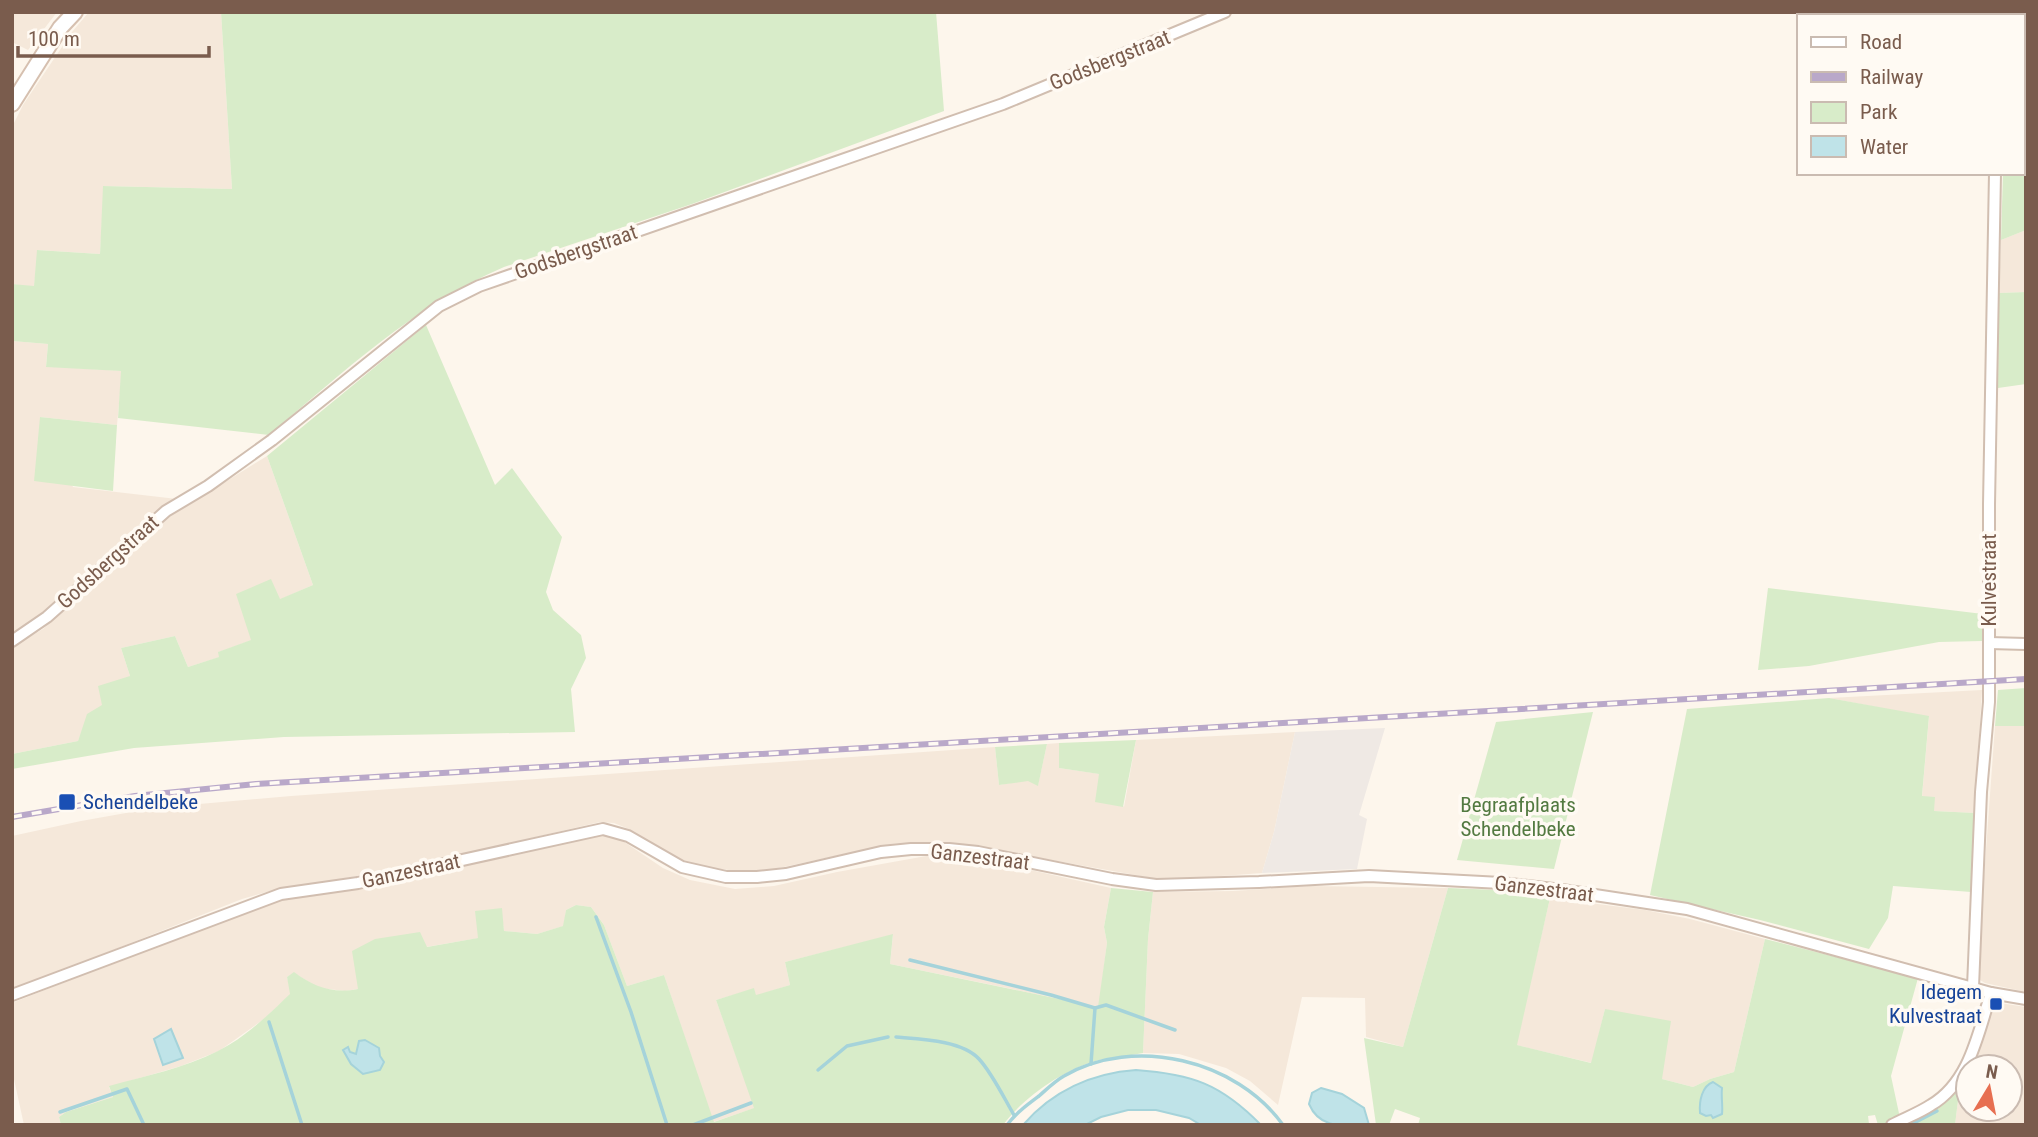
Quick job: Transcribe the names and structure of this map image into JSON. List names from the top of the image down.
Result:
{
  "streets": {
    "street": ["Godsbergstraat", "Kulvestraat", "Ganzestraat"]
  },
  "crossings": [
    ["Kulvestraat", "Ganzestraat"]
  ],
  "parks": ["Begraafplaats Schendelbeke"],
  "places": {
    "transit": ["Schendelbeke", "Idegem Kulvestraat"]
  },
  "legend": [
    "Road",
    "Railway",
    "Park",
    "Water"
  ],
  "scale_bar": "100 m",
  "north": "top"
}
